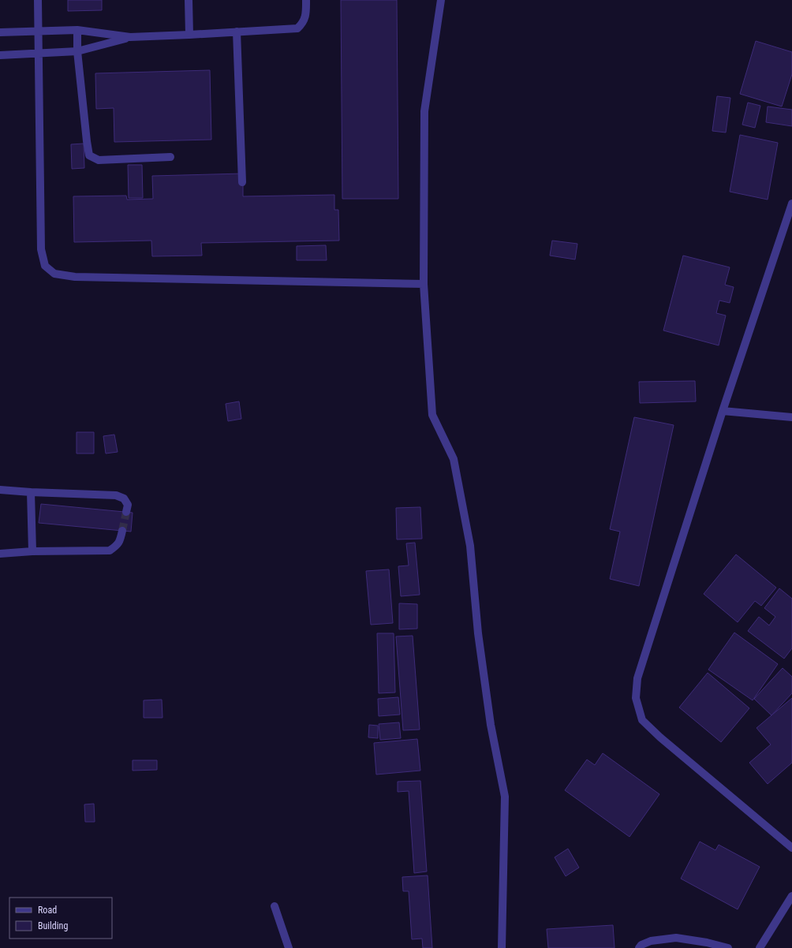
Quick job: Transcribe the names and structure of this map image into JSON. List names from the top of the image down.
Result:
{
  "legend": ["Road", "Building"]
}
